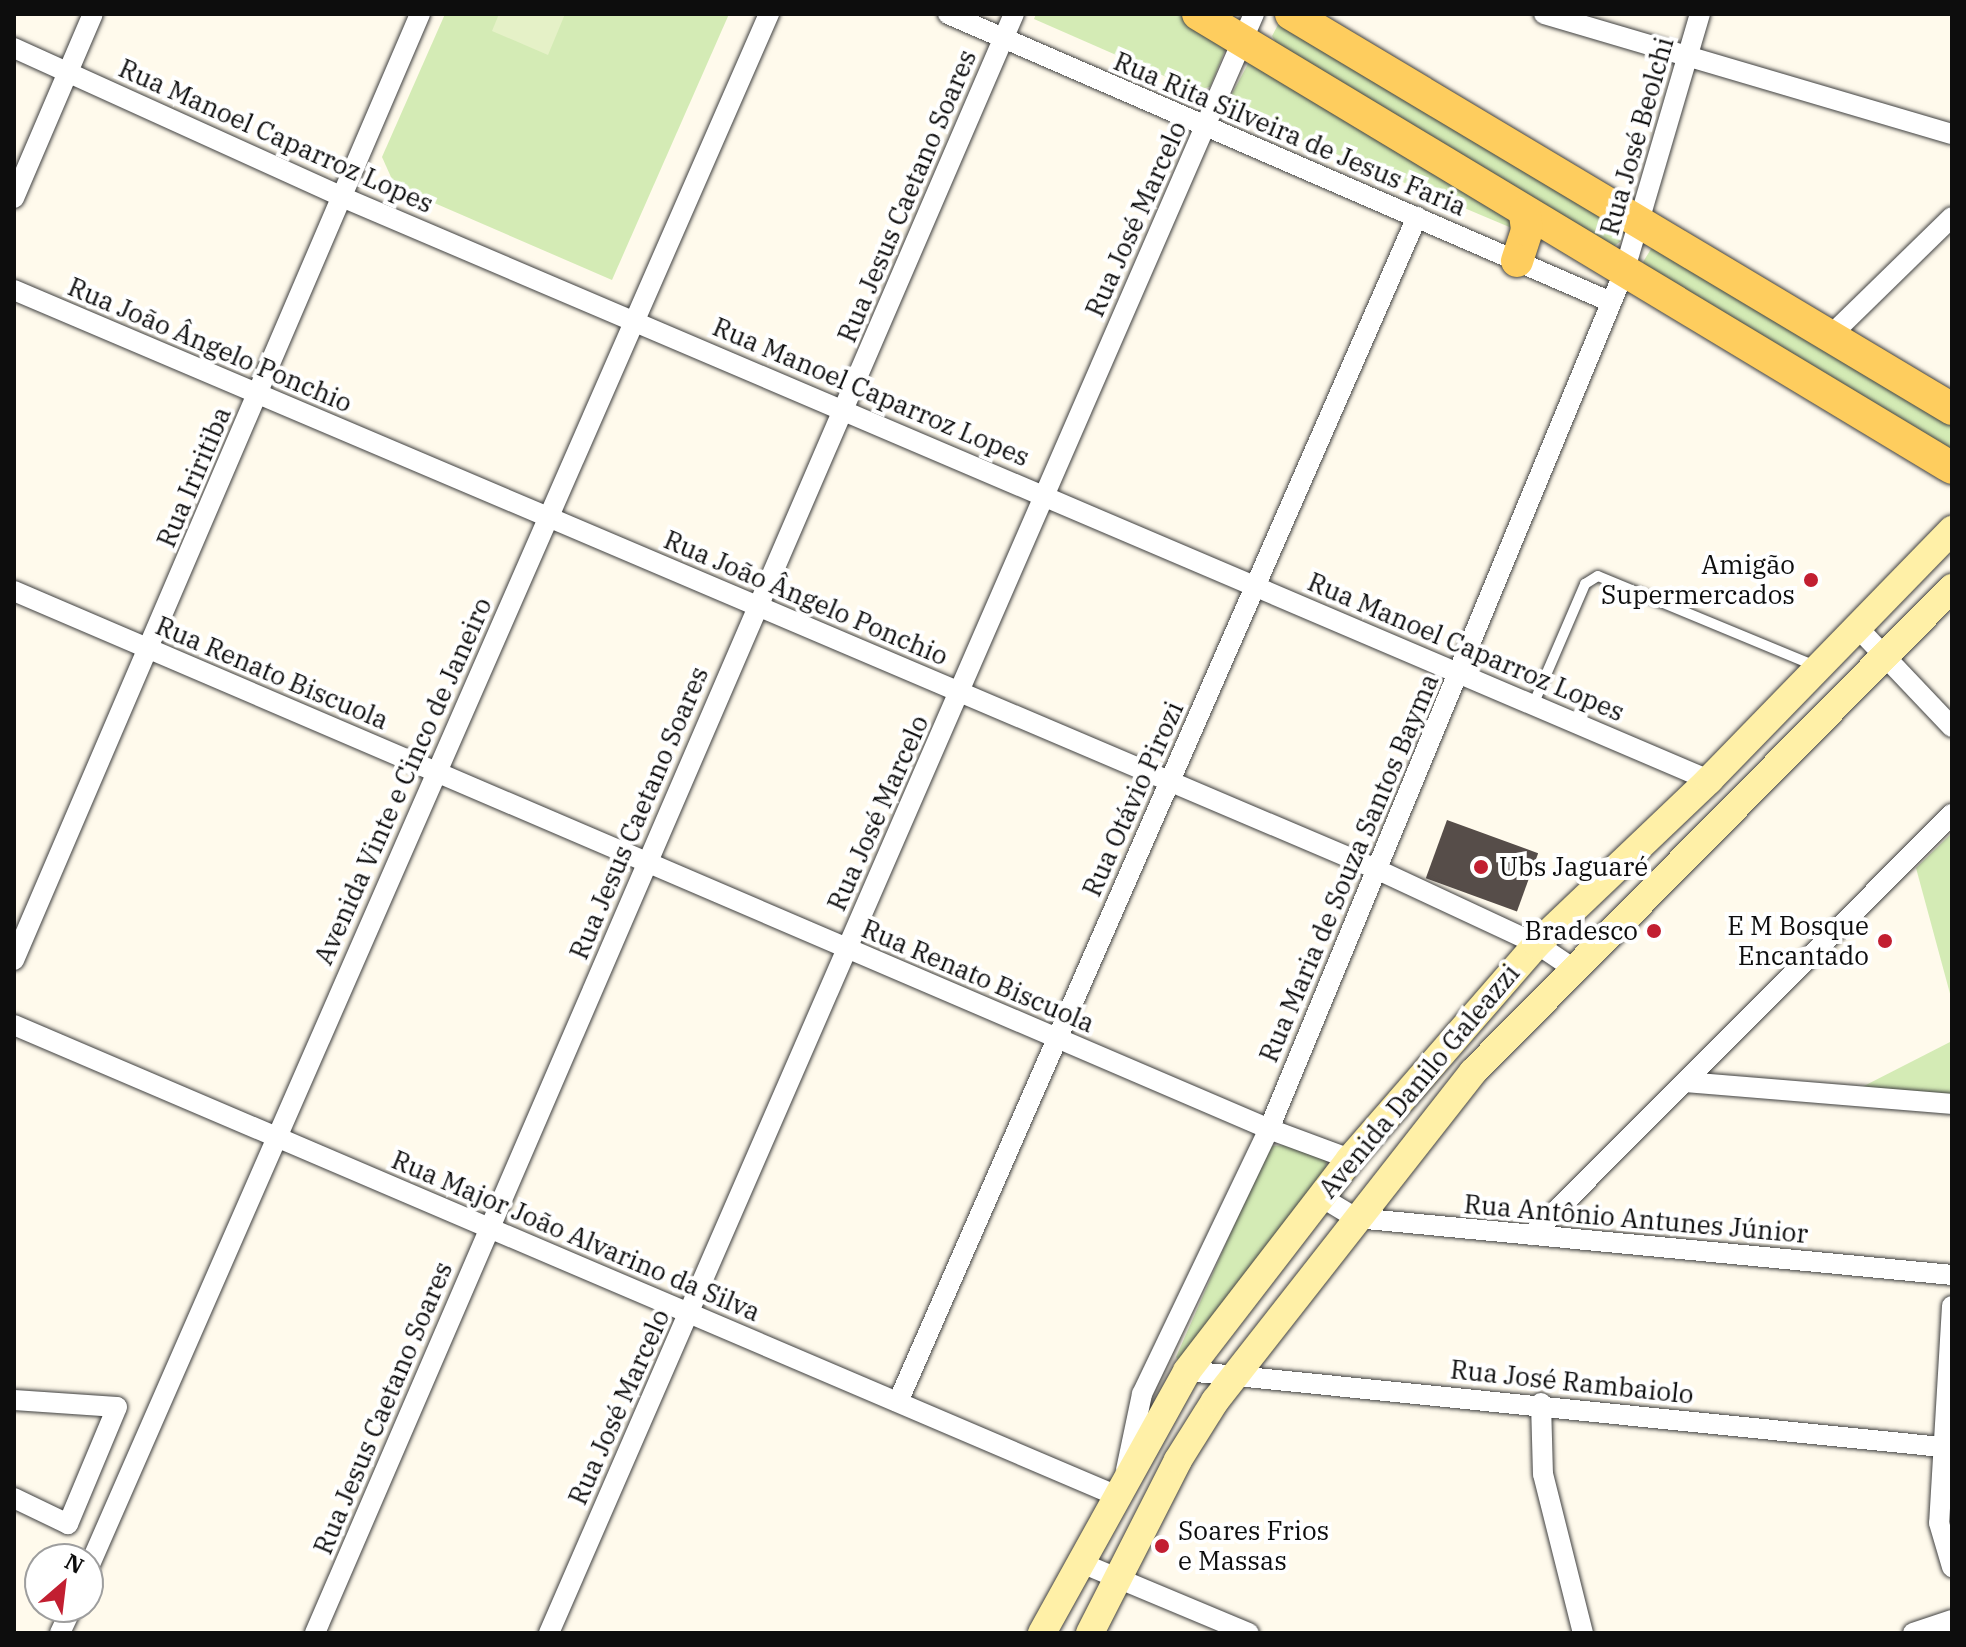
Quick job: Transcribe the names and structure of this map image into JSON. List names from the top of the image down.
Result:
{
  "streets": {
    "main road": ["Avenida Danilo Galeazzi"],
    "street": [
      "Rua Rita Silveira de Jesus Faria",
      "Rua Manoel Caparroz Lopes",
      "Rua José Beolchi",
      "Rua Jesus Caetano Soares",
      "Rua José Marcelo",
      "Rua João Ângelo Ponchio",
      "Rua Iriritiba",
      "Rua Renato Biscuola",
      "Avenida Vinte e Cinco de Janeiro",
      "Rua Otávio Pirozi",
      "Rua Maria de Souza Santos Bayma",
      "Rua Antônio Antunes Júnior",
      "Rua Major João Alvarino da Silva",
      "Rua José Rambaiolo"
    ]
  },
  "crossings": [
    ["Rua Rita Silveira de Jesus Faria", "Rua Jesus Caetano Soares"],
    ["Rua Rita Silveira de Jesus Faria", "Rua José Marcelo"],
    ["Rua Rita Silveira de Jesus Faria", "Rua Otávio Pirozi"],
    ["Rua Rita Silveira de Jesus Faria", "Rua Maria de Souza Santos Bayma"],
    ["Rua Manoel Caparroz Lopes", "Rua Jesus Caetano Soares"],
    ["Rua Manoel Caparroz Lopes", "Rua José Marcelo"],
    ["Rua Manoel Caparroz Lopes", "Rua Iriritiba"],
    ["Rua Manoel Caparroz Lopes", "Avenida Vinte e Cinco de Janeiro"],
    ["Rua Manoel Caparroz Lopes", "Rua Otávio Pirozi"],
    ["Rua Manoel Caparroz Lopes", "Rua Maria de Souza Santos Bayma"],
    ["Rua Manoel Caparroz Lopes", "Avenida Danilo Galeazzi"],
    ["Rua José Beolchi", "Rua Maria de Souza Santos Bayma"],
    ["Rua Jesus Caetano Soares", "Rua João Ângelo Ponchio"],
    ["Rua Jesus Caetano Soares", "Rua Renato Biscuola"],
    ["Rua Jesus Caetano Soares", "Rua Major João Alvarino da Silva"],
    ["Rua José Marcelo", "Rua João Ângelo Ponchio"],
    ["Rua José Marcelo", "Rua Renato Biscuola"],
    ["Rua José Marcelo", "Rua Major João Alvarino da Silva"],
    ["Rua João Ângelo Ponchio", "Rua Iriritiba"],
    ["Rua João Ângelo Ponchio", "Avenida Vinte e Cinco de Janeiro"],
    ["Rua João Ângelo Ponchio", "Rua Otávio Pirozi"],
    ["Rua João Ângelo Ponchio", "Rua Maria de Souza Santos Bayma"],
    ["Rua João Ângelo Ponchio", "Avenida Danilo Galeazzi"],
    ["Rua Iriritiba", "Rua Renato Biscuola"],
    ["Rua Renato Biscuola", "Avenida Vinte e Cinco de Janeiro"],
    ["Rua Renato Biscuola", "Rua Otávio Pirozi"],
    ["Rua Renato Biscuola", "Rua Maria de Souza Santos Bayma"],
    ["Rua Renato Biscuola", "Avenida Danilo Galeazzi"],
    ["Avenida Vinte e Cinco de Janeiro", "Rua Major João Alvarino da Silva"],
    ["Rua Otávio Pirozi", "Rua Major João Alvarino da Silva"],
    ["Rua Maria de Souza Santos Bayma", "Avenida Danilo Galeazzi"],
    ["Rua Maria de Souza Santos Bayma", "Rua Major João Alvarino da Silva"],
    ["Avenida Danilo Galeazzi", "Rua Antônio Antunes Júnior"],
    ["Avenida Danilo Galeazzi", "Rua Major João Alvarino da Silva"],
    ["Avenida Danilo Galeazzi", "Rua José Rambaiolo"]
  ],
  "places": [
    "Amigão Supermercados",
    "Ubs Jaguaré",
    "Bradesco",
    "E M Bosque Encantado",
    "Soares Frios e Massas"
  ],
  "north": "top right"
}
